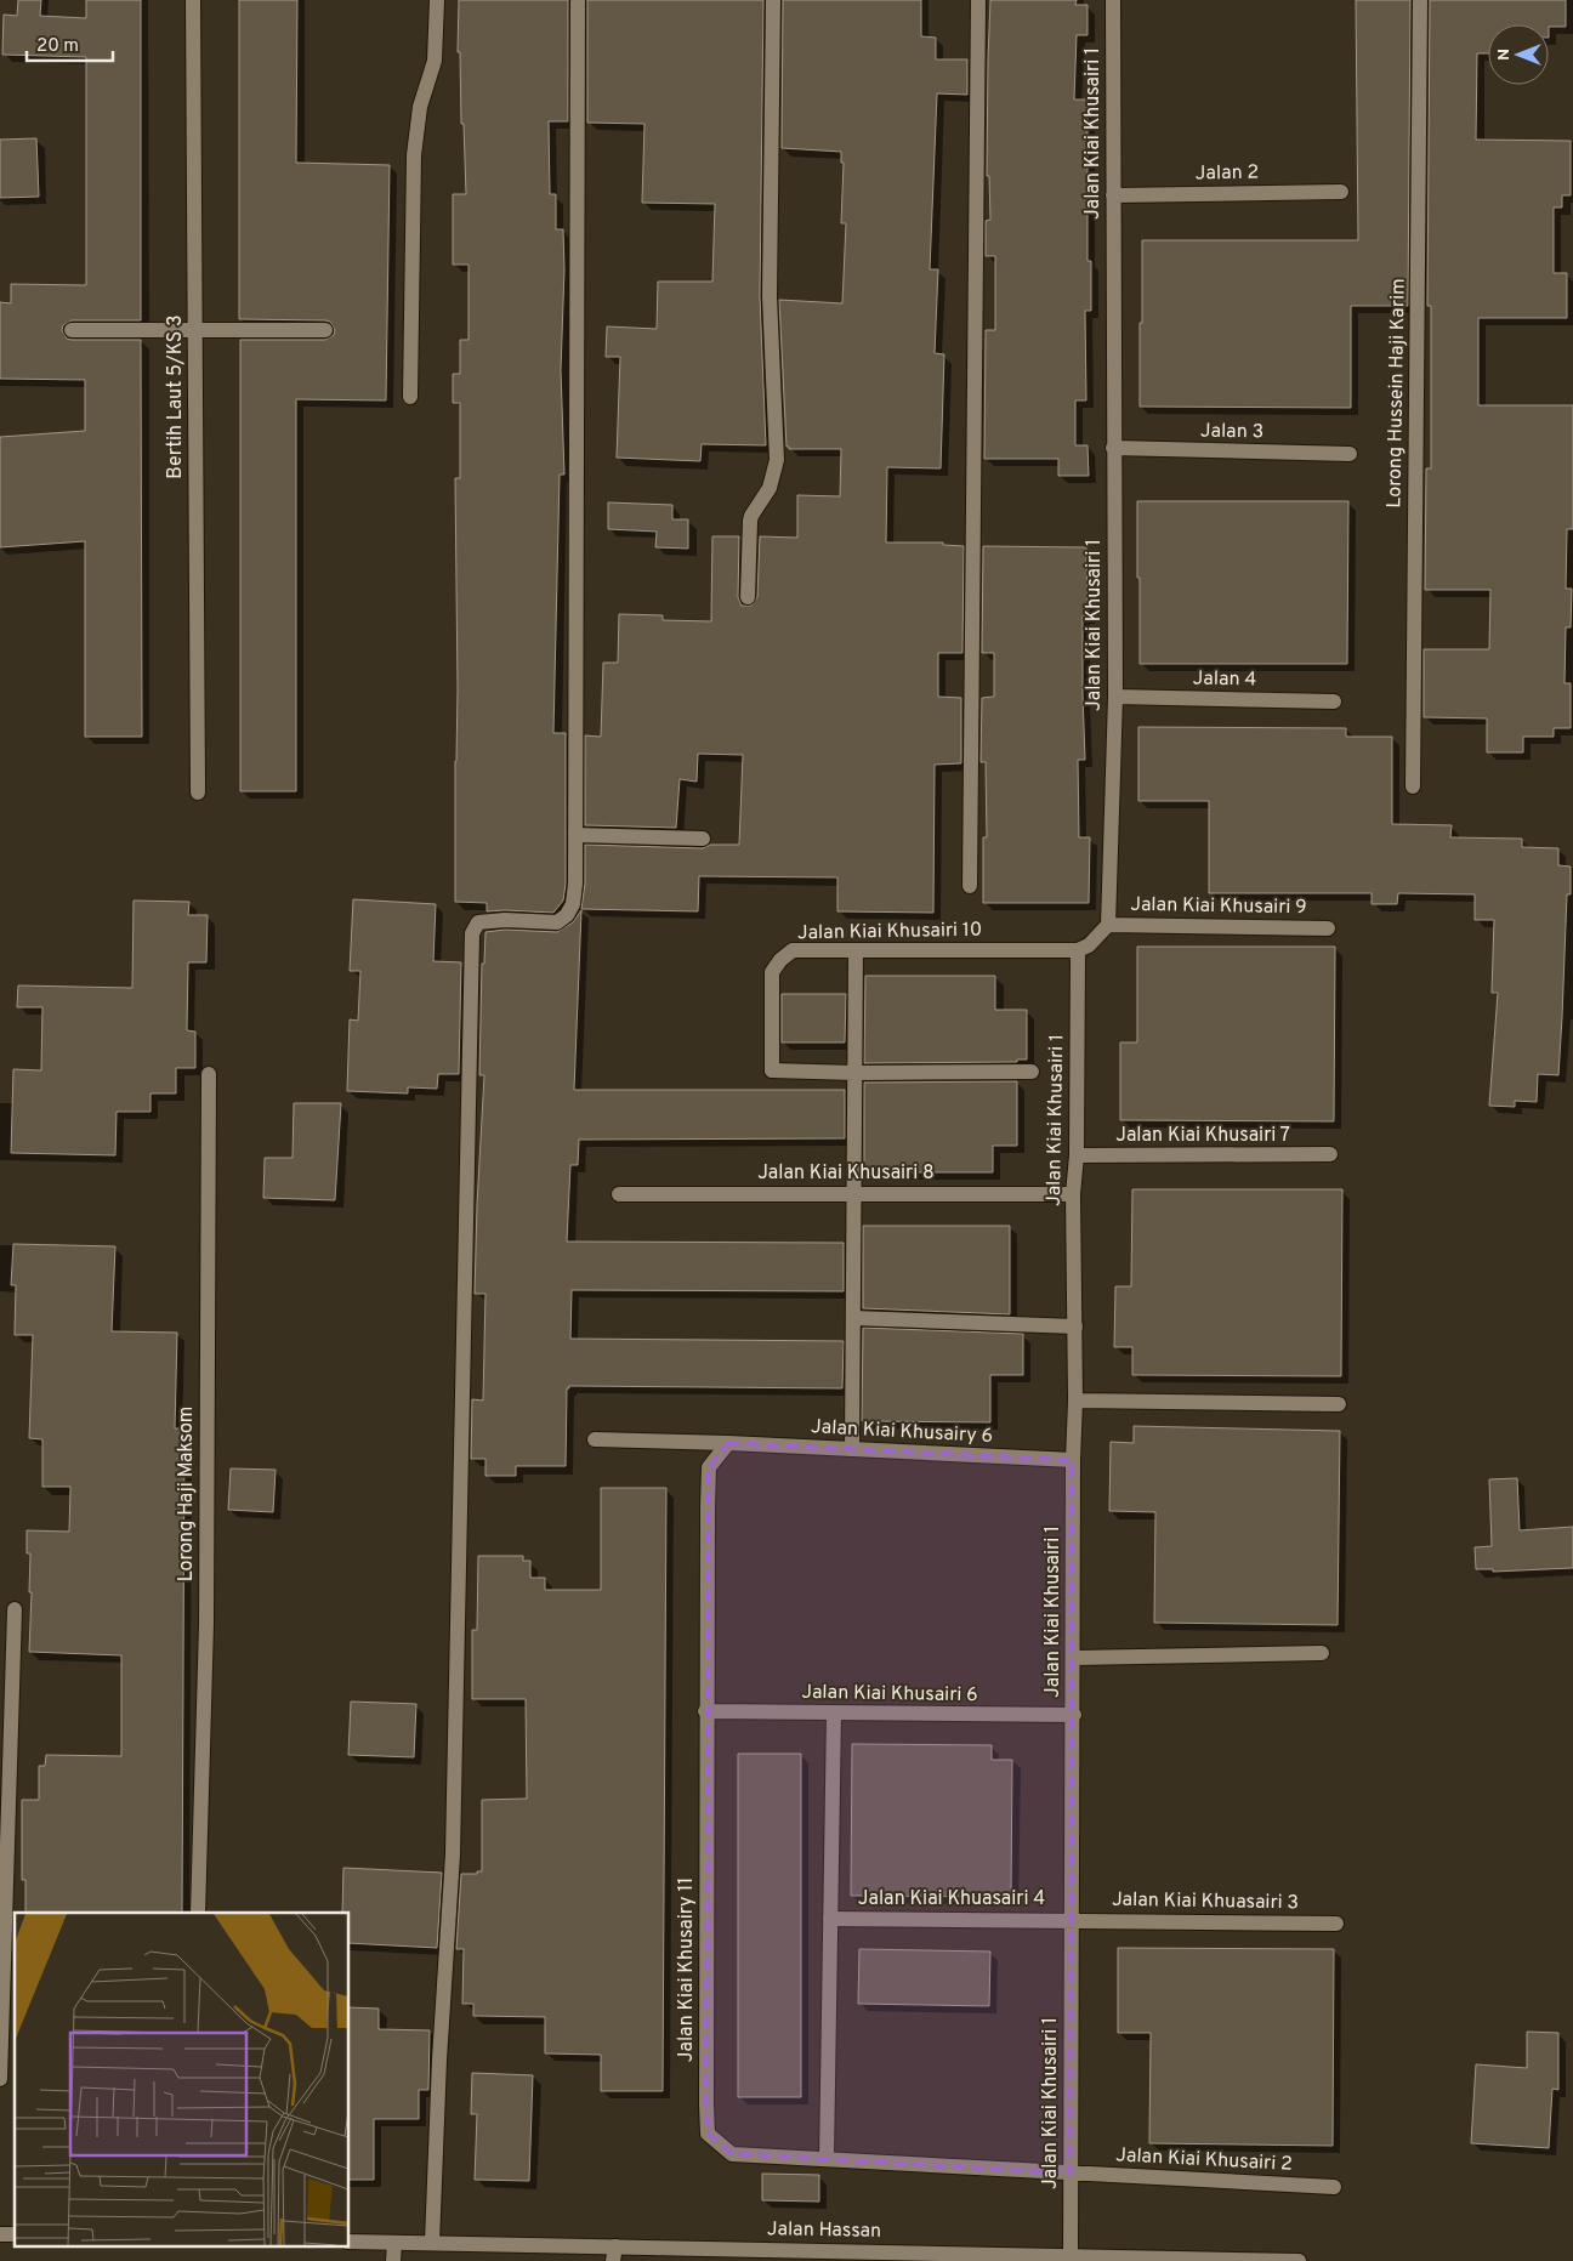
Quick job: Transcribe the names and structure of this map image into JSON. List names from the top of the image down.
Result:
{
  "streets": {
    "street": [
      "Jalan Kiai Khusairi 1",
      "Jalan 2",
      "Lorong Hussein Haji Karim",
      "Bertih Laut 5/KS 3",
      "Jalan 3",
      "Jalan 4",
      "Jalan Kiai Khusairi 9",
      "Jalan Kiai Khusairi 10",
      "Jalan Kiai Khusairi 7",
      "Jalan Kiai Khusairi 8",
      "Jalan Kiai Khusairy 6",
      "Lorong Haji Maksom",
      "Jalan Kiai Khusairi 6",
      "Jalan Kiai Khuasairi 4",
      "Jalan Kiai Khuasairi 3",
      "Jalan Kiai Khusairy 11",
      "Jalan Kiai Khusairi 2",
      "Jalan Hassan"
    ]
  },
  "crossings": [
    ["Jalan Kiai Khusairi 1", "Jalan 2"],
    ["Jalan Kiai Khusairi 1", "Jalan 3"],
    ["Jalan Kiai Khusairi 1", "Jalan 4"],
    ["Jalan Kiai Khusairi 1", "Jalan Kiai Khusairi 9"],
    ["Jalan Kiai Khusairi 1", "Jalan Kiai Khusairi 10"],
    ["Jalan Kiai Khusairi 1", "Jalan Kiai Khusairi 7"],
    ["Jalan Kiai Khusairi 1", "Jalan Kiai Khusairi 8"],
    ["Jalan Kiai Khusairi 1", "Jalan Kiai Khusairy 6"],
    ["Jalan Kiai Khusairi 1", "Jalan Kiai Khusairi 6"],
    ["Jalan Kiai Khusairi 1", "Jalan Kiai Khuasairi 4"],
    ["Jalan Kiai Khusairi 1", "Jalan Kiai Khuasairi 3"],
    ["Jalan Kiai Khusairi 1", "Jalan Kiai Khusairy 11"],
    ["Jalan Kiai Khusairi 1", "Jalan Kiai Khusairi 2"],
    ["Jalan Kiai Khusairi 1", "Jalan Hassan"],
    ["Jalan Kiai Khusairy 6", "Jalan Kiai Khusairy 11"],
    ["Jalan Kiai Khusairi 6", "Jalan Kiai Khusairy 11"],
    ["Jalan Kiai Khuasairi 4", "Jalan Kiai Khuasairi 3"],
    ["Jalan Kiai Khusairy 11", "Jalan Kiai Khusairi 2"]
  ],
  "scale_bar": "20 m",
  "north": "left"
}
